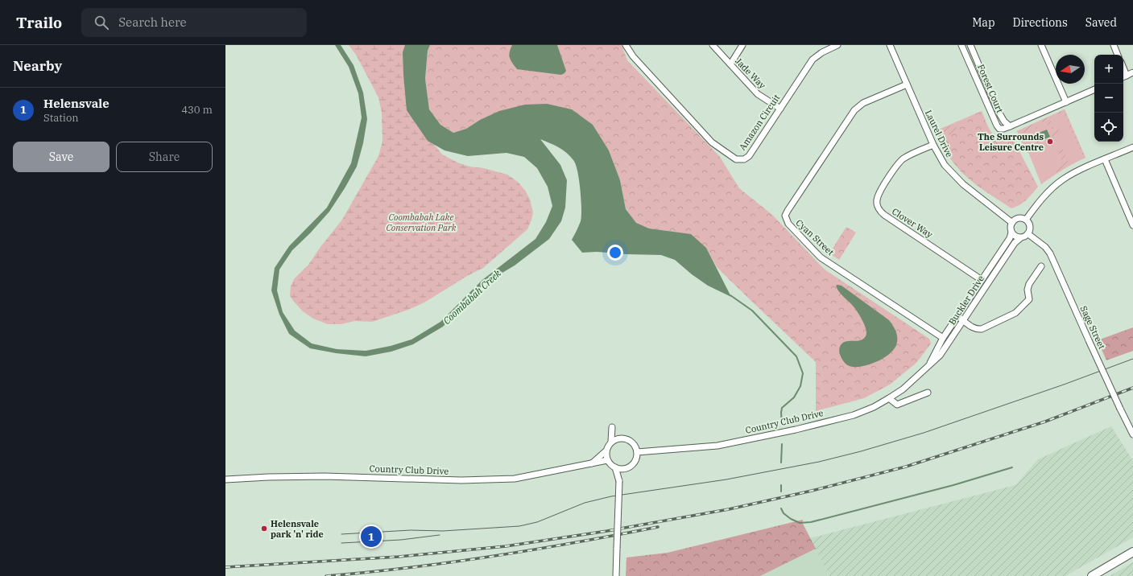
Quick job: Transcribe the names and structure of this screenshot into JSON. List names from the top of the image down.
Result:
{
  "streets": {
    "street": [
      "Jade Way",
      "Forest Court",
      "Amazon Circuit",
      "Laurel Drive",
      "Clover Way",
      "Cyan Street",
      "Buckler Drive",
      "Sage Street",
      "Country Club Drive"
    ]
  },
  "crossings": [
    ["Jade Way", "Amazon Circuit"],
    ["Laurel Drive", "Clover Way"],
    ["Laurel Drive", "Cyan Street"],
    ["Laurel Drive", "Buckler Drive"],
    ["Laurel Drive", "Sage Street"],
    ["Clover Way", "Buckler Drive"],
    ["Cyan Street", "Buckler Drive"],
    ["Buckler Drive", "Sage Street"],
    ["Buckler Drive", "Country Club Drive"]
  ],
  "water": ["Coombabah Creek"],
  "parks": ["Coombabah Lake Conservation Park"],
  "places": ["The Surrounds Leisure Centre", "Helensvale park 'n' ride"],
  "north": "left",
  "page": {
    "header": "Trailo",
    "search": "Search here",
    "nav": ["Map", "Directions", "Saved"],
    "heading": "Nearby",
    "map_buttons": ["+", "−"],
    "list": [
      {
        "mark": "1",
        "name": "Helensvale",
        "note": "Station",
        "value": "430 m"
      }
    ],
    "buttons": ["Save", "Share"],
    "pins": "1"
  }
}
